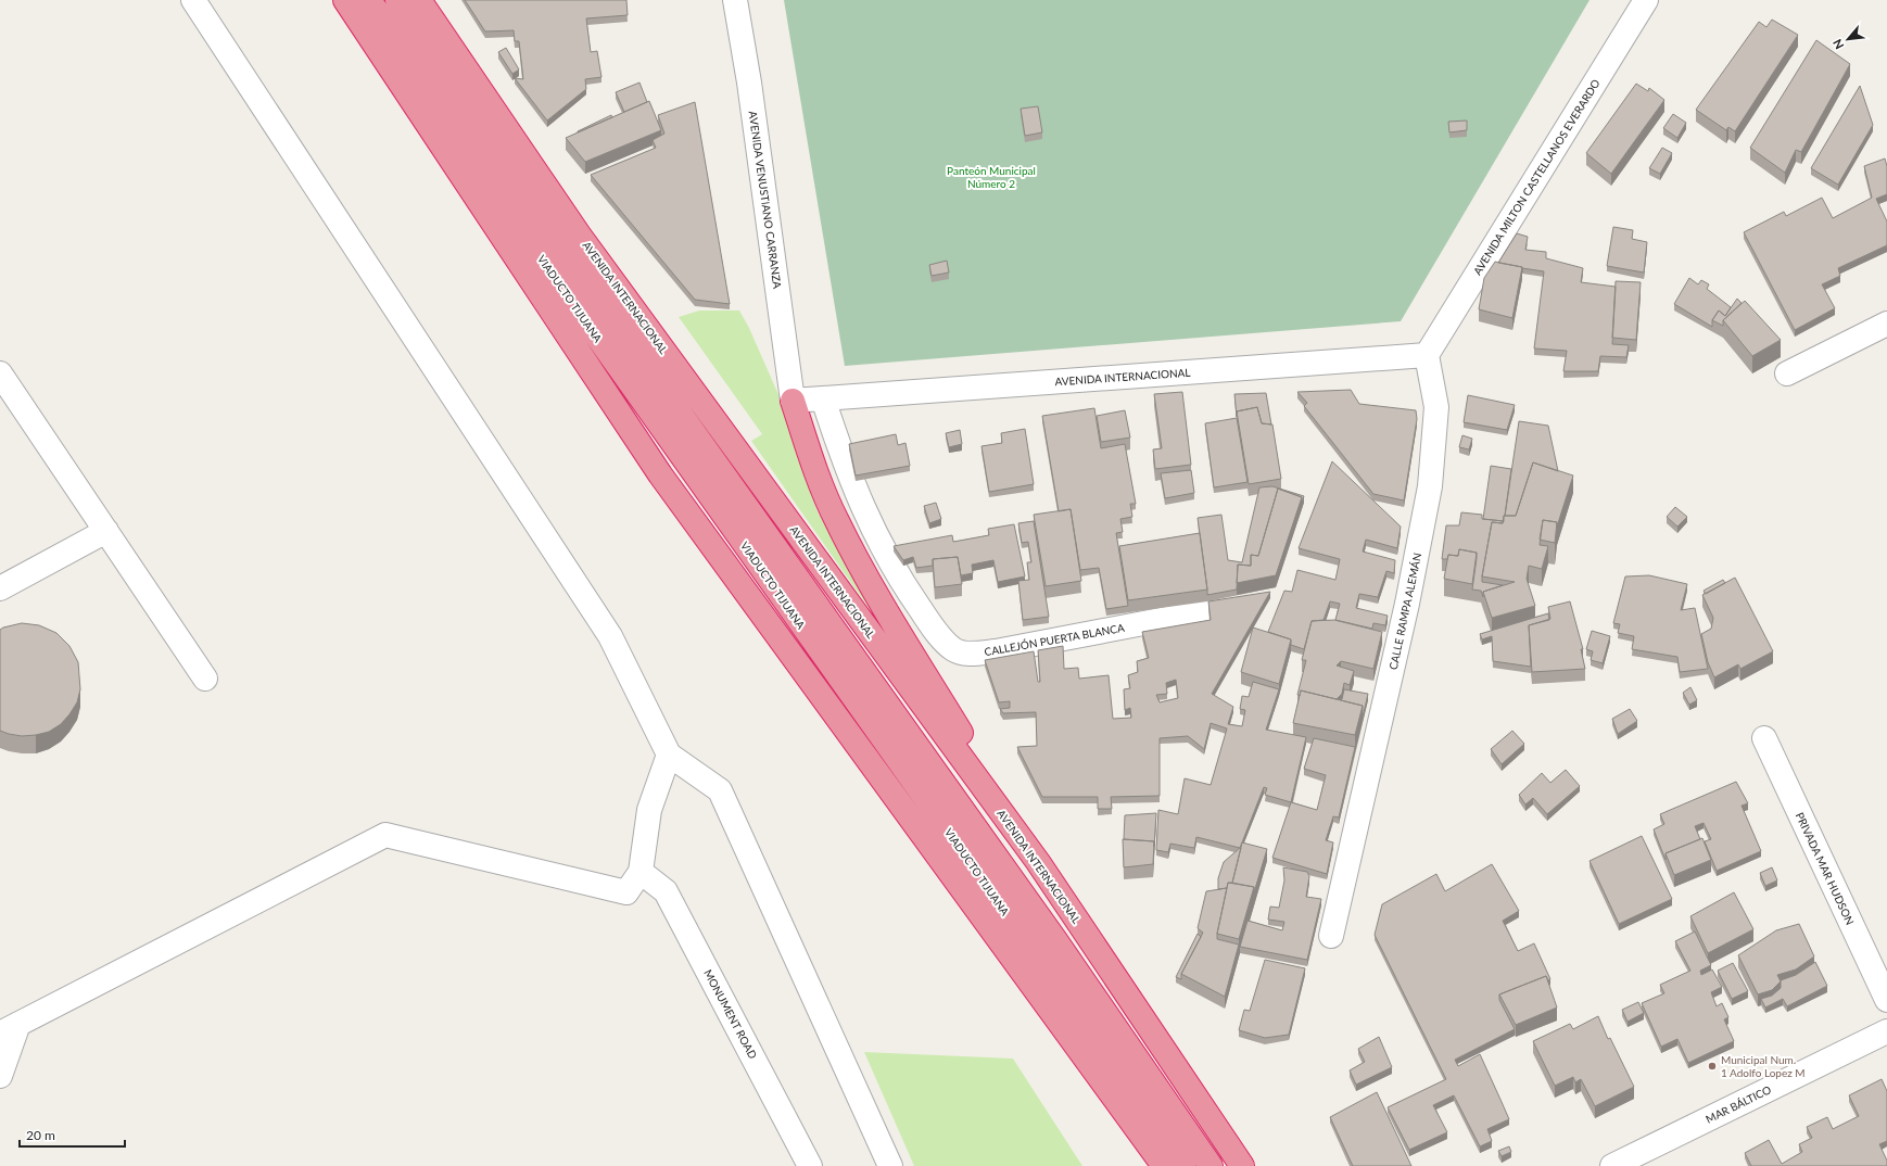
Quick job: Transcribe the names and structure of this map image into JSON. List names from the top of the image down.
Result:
{
  "streets": {
    "highway": ["AVENIDA INTERNACIONAL", "VIADUCTO TIJUANA"],
    "street": [
      "AVENIDA MILTON CASTELLANOS EVERARDO",
      "AVENIDA VENUSTIANO CARRANZA",
      "CALLE RAMPA ALEMÁN",
      "CALLEJÓN PUERTA BLANCA",
      "PRIVADA MAR HUDSON",
      "MONUMENT ROAD",
      "MAR BÁLTICO"
    ]
  },
  "crossings": [
    ["AVENIDA MILTON CASTELLANOS EVERARDO", "AVENIDA INTERNACIONAL"],
    ["AVENIDA MILTON CASTELLANOS EVERARDO", "CALLE RAMPA ALEMÁN"],
    ["AVENIDA VENUSTIANO CARRANZA", "AVENIDA INTERNACIONAL"],
    ["AVENIDA INTERNACIONAL", "CALLE RAMPA ALEMÁN"],
    ["AVENIDA INTERNACIONAL", "CALLEJÓN PUERTA BLANCA"]
  ],
  "parks": ["Panteón Municipal Número 2"],
  "places": ["Municipal Num. 1 Adolfo Lopez M"],
  "scale_bar": "20 m",
  "north": "bottom left"
}
